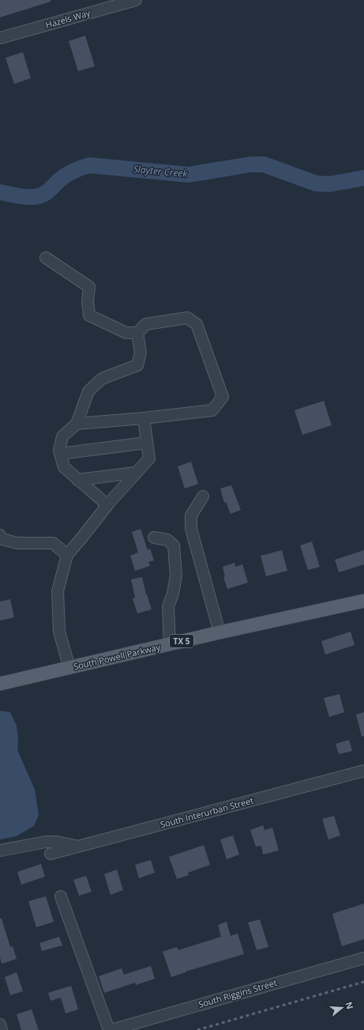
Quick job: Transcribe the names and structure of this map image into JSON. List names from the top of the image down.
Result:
{
  "streets": {
    "main road": ["TX 5", "South Powell Parkway"],
    "street": ["Hazels Way", "South Interurban Street", "South Riggins Street"]
  },
  "water": ["Slayter Creek"],
  "north": "right"
}
